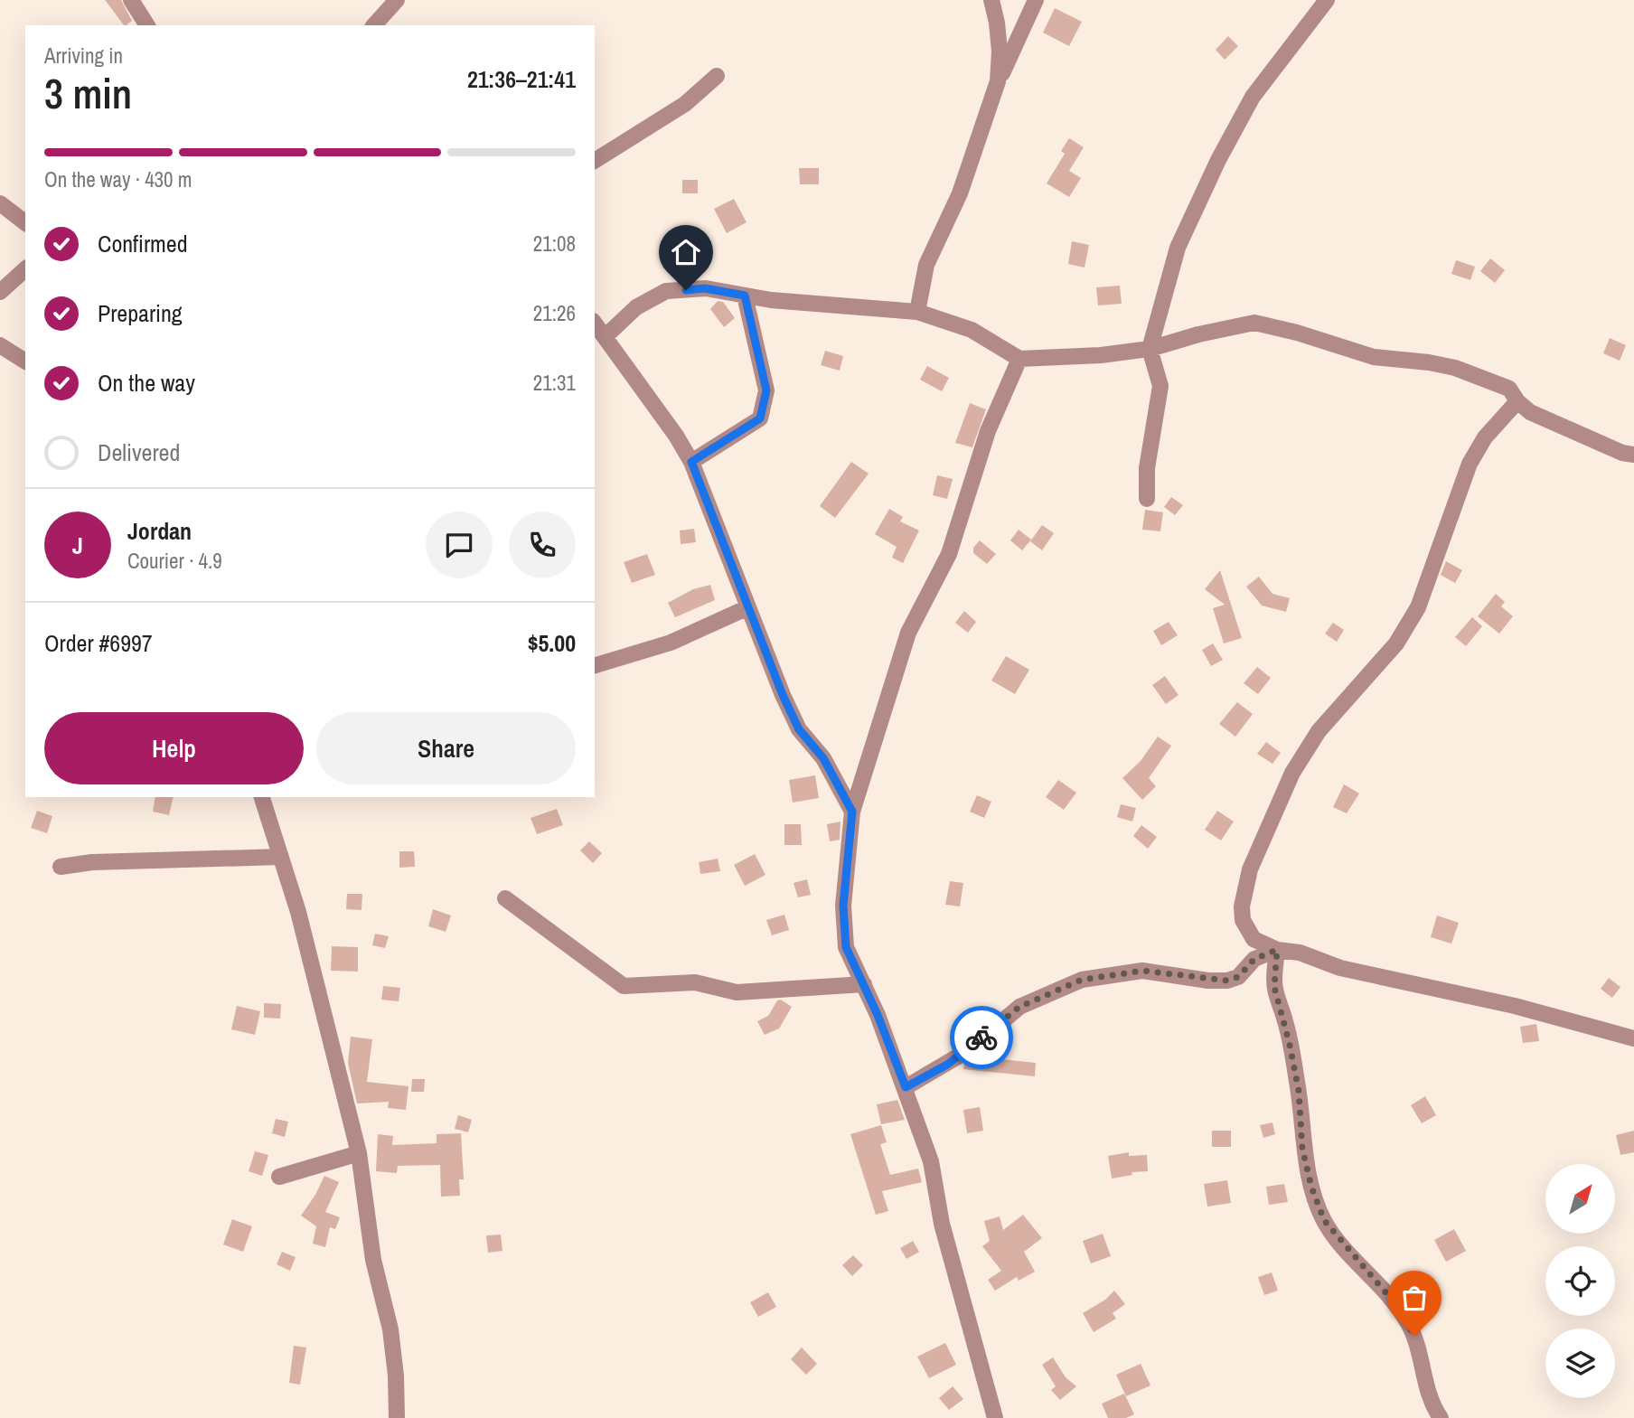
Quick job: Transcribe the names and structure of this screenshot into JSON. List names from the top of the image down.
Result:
{
  "north": "top right",
  "page": {
    "heading": ["3 min", "Arriving in", "21:36–21:41"],
    "panel": [
      "Jordan",
      "Courier · 4.9",
      "Order #6997",
      "$5.00"
    ],
    "bar": "On the way · 430 m",
    "list": [
      ["Confirmed", "21:08"],
      ["Preparing", "21:26"],
      ["On the way", "21:31"],
      "Delivered"
    ],
    "round": "J",
    "buttons": ["Help", "Share"]
  }
}
